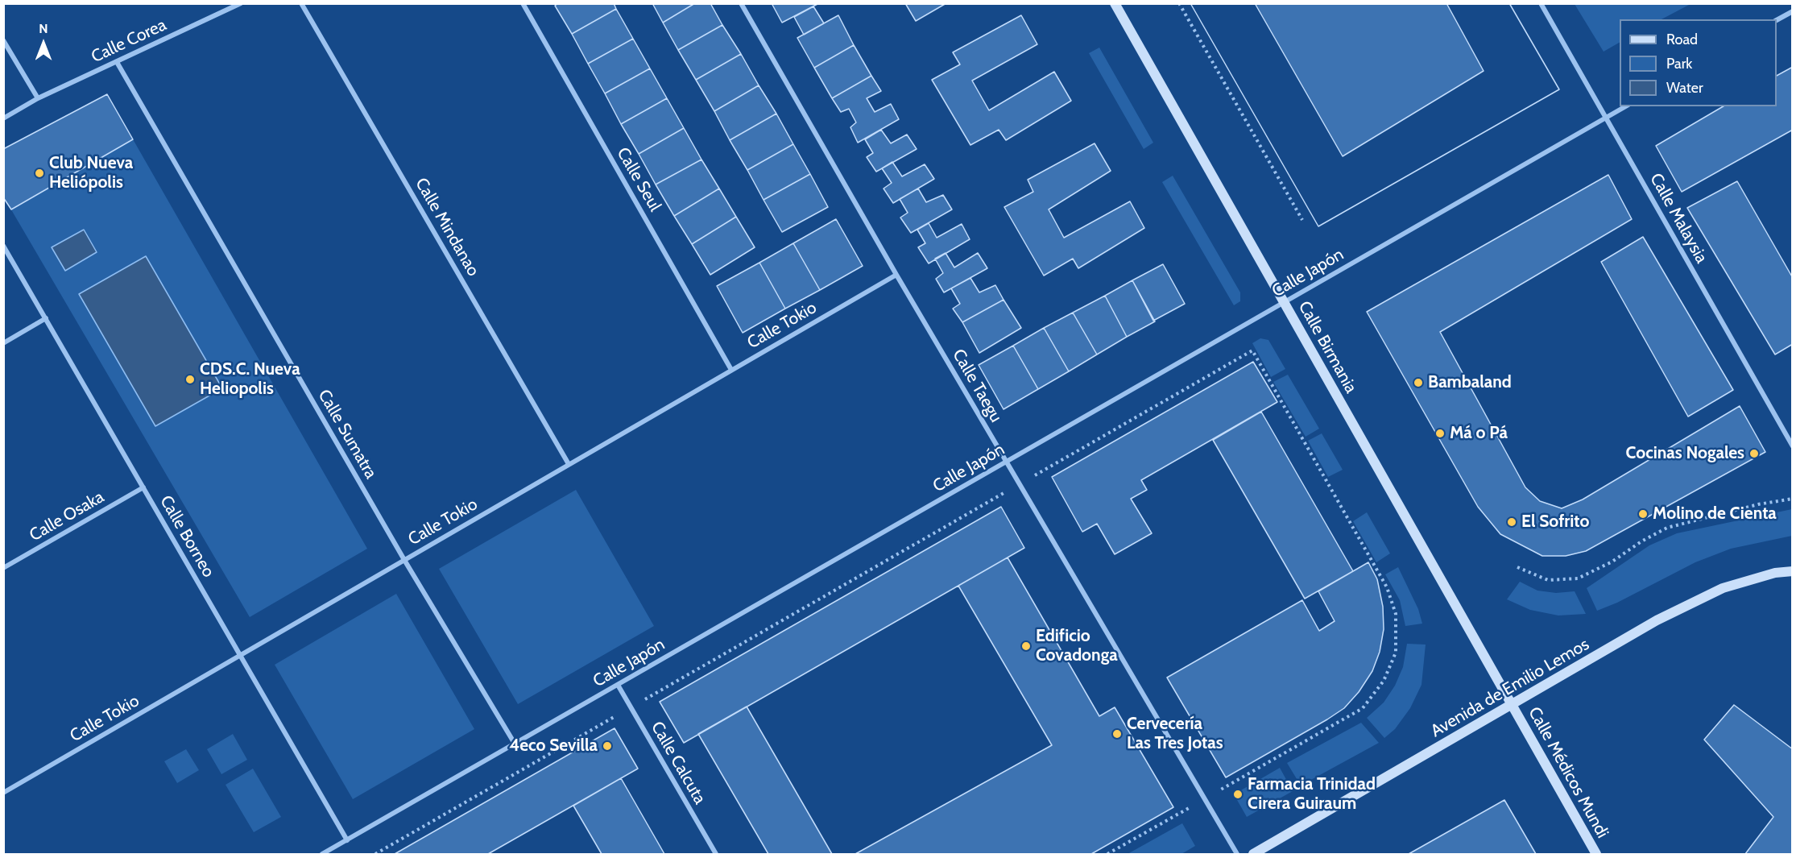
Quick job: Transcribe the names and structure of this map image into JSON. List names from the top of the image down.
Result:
{
  "streets": {
    "street": [
      "Calle Corea",
      "Calle Seul",
      "Calle Malaysia",
      "Calle Mindanao",
      "Calle Japón",
      "Calle Tokio",
      "Calle Birmania",
      "Calle Taegu",
      "Calle Sumatra",
      "Calle Osaka",
      "Calle Borneo",
      "Avenida de Emilio Lemos",
      "Calle Calcuta",
      "Calle Médicos Mundi"
    ]
  },
  "crossings": [
    ["Calle Corea", "Calle Sumatra"],
    ["Calle Seul", "Calle Tokio"],
    ["Calle Malaysia", "Calle Japón"],
    ["Calle Mindanao", "Calle Tokio"],
    ["Calle Japón", "Calle Birmania"],
    ["Calle Japón", "Calle Taegu"],
    ["Calle Japón", "Calle Sumatra"],
    ["Calle Japón", "Calle Borneo"],
    ["Calle Japón", "Calle Calcuta"],
    ["Calle Tokio", "Calle Taegu"],
    ["Calle Tokio", "Calle Sumatra"],
    ["Calle Tokio", "Calle Borneo"],
    ["Calle Birmania", "Avenida de Emilio Lemos"],
    ["Calle Birmania", "Calle Médicos Mundi"],
    ["Calle Osaka", "Calle Borneo"],
    ["Avenida de Emilio Lemos", "Calle Médicos Mundi"]
  ],
  "places": [
    "Club Nueva Heliópolis",
    "CDS.C. Nueva Heliopolis",
    "Bambaland",
    "Má o Pá",
    "Cocinas Nogales",
    "Molino de Cienta",
    "El Sofrito",
    "Edificio Covadonga",
    "Cervecería Las Tres Jotas",
    "4eco Sevilla",
    "Farmacia Trinidad Cirera Guiraum"
  ],
  "legend": ["Road", "Park", "Water"],
  "north": "top"
}
